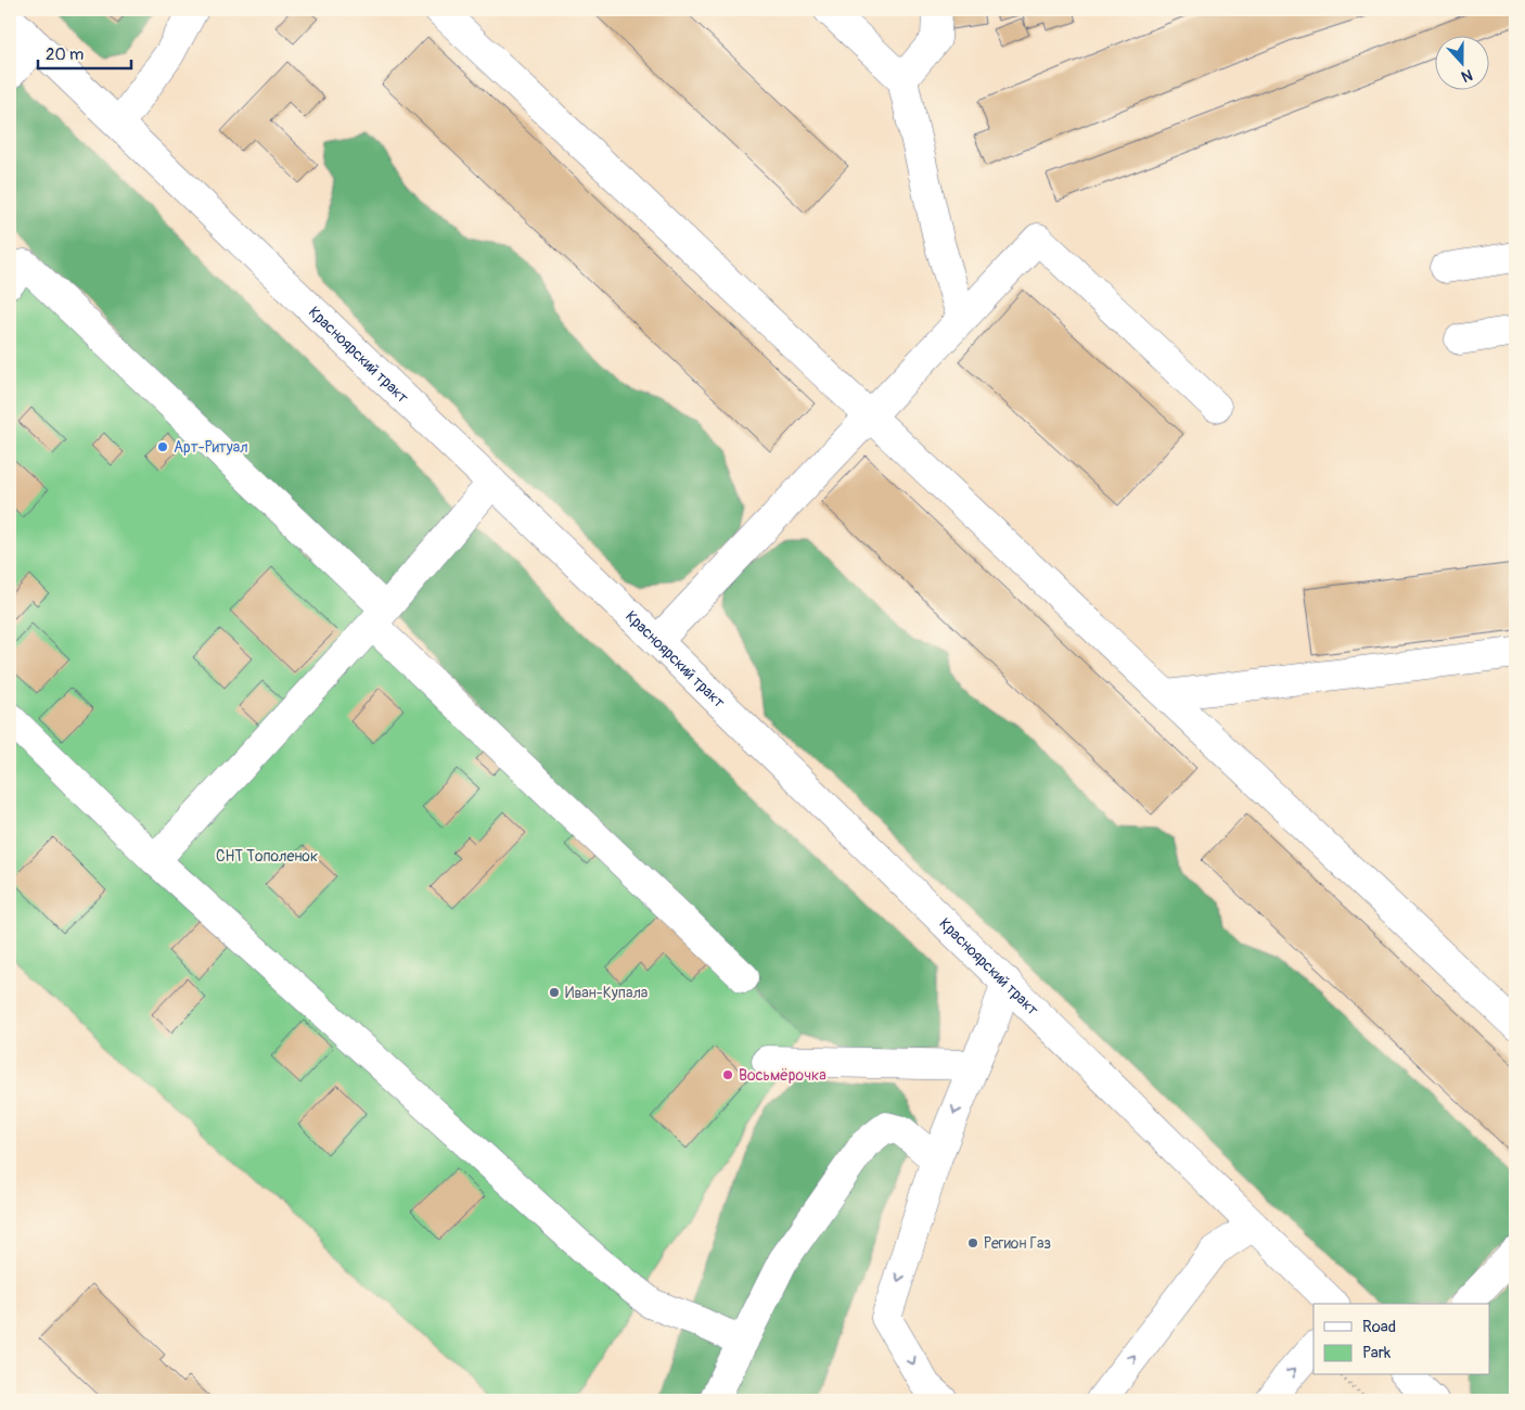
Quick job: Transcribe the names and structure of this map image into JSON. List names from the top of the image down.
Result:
{
  "streets": {
    "main road": ["Красноярский тракт"]
  },
  "parks": ["СНТ Тополенок"],
  "places": [
    "Арт-Ритуал",
    "Иван-Купала",
    "Восьмёрочка",
    "Регион Газ"
  ],
  "legend": ["Road", "Park"],
  "scale_bar": "20 m",
  "north": "bottom"
}
